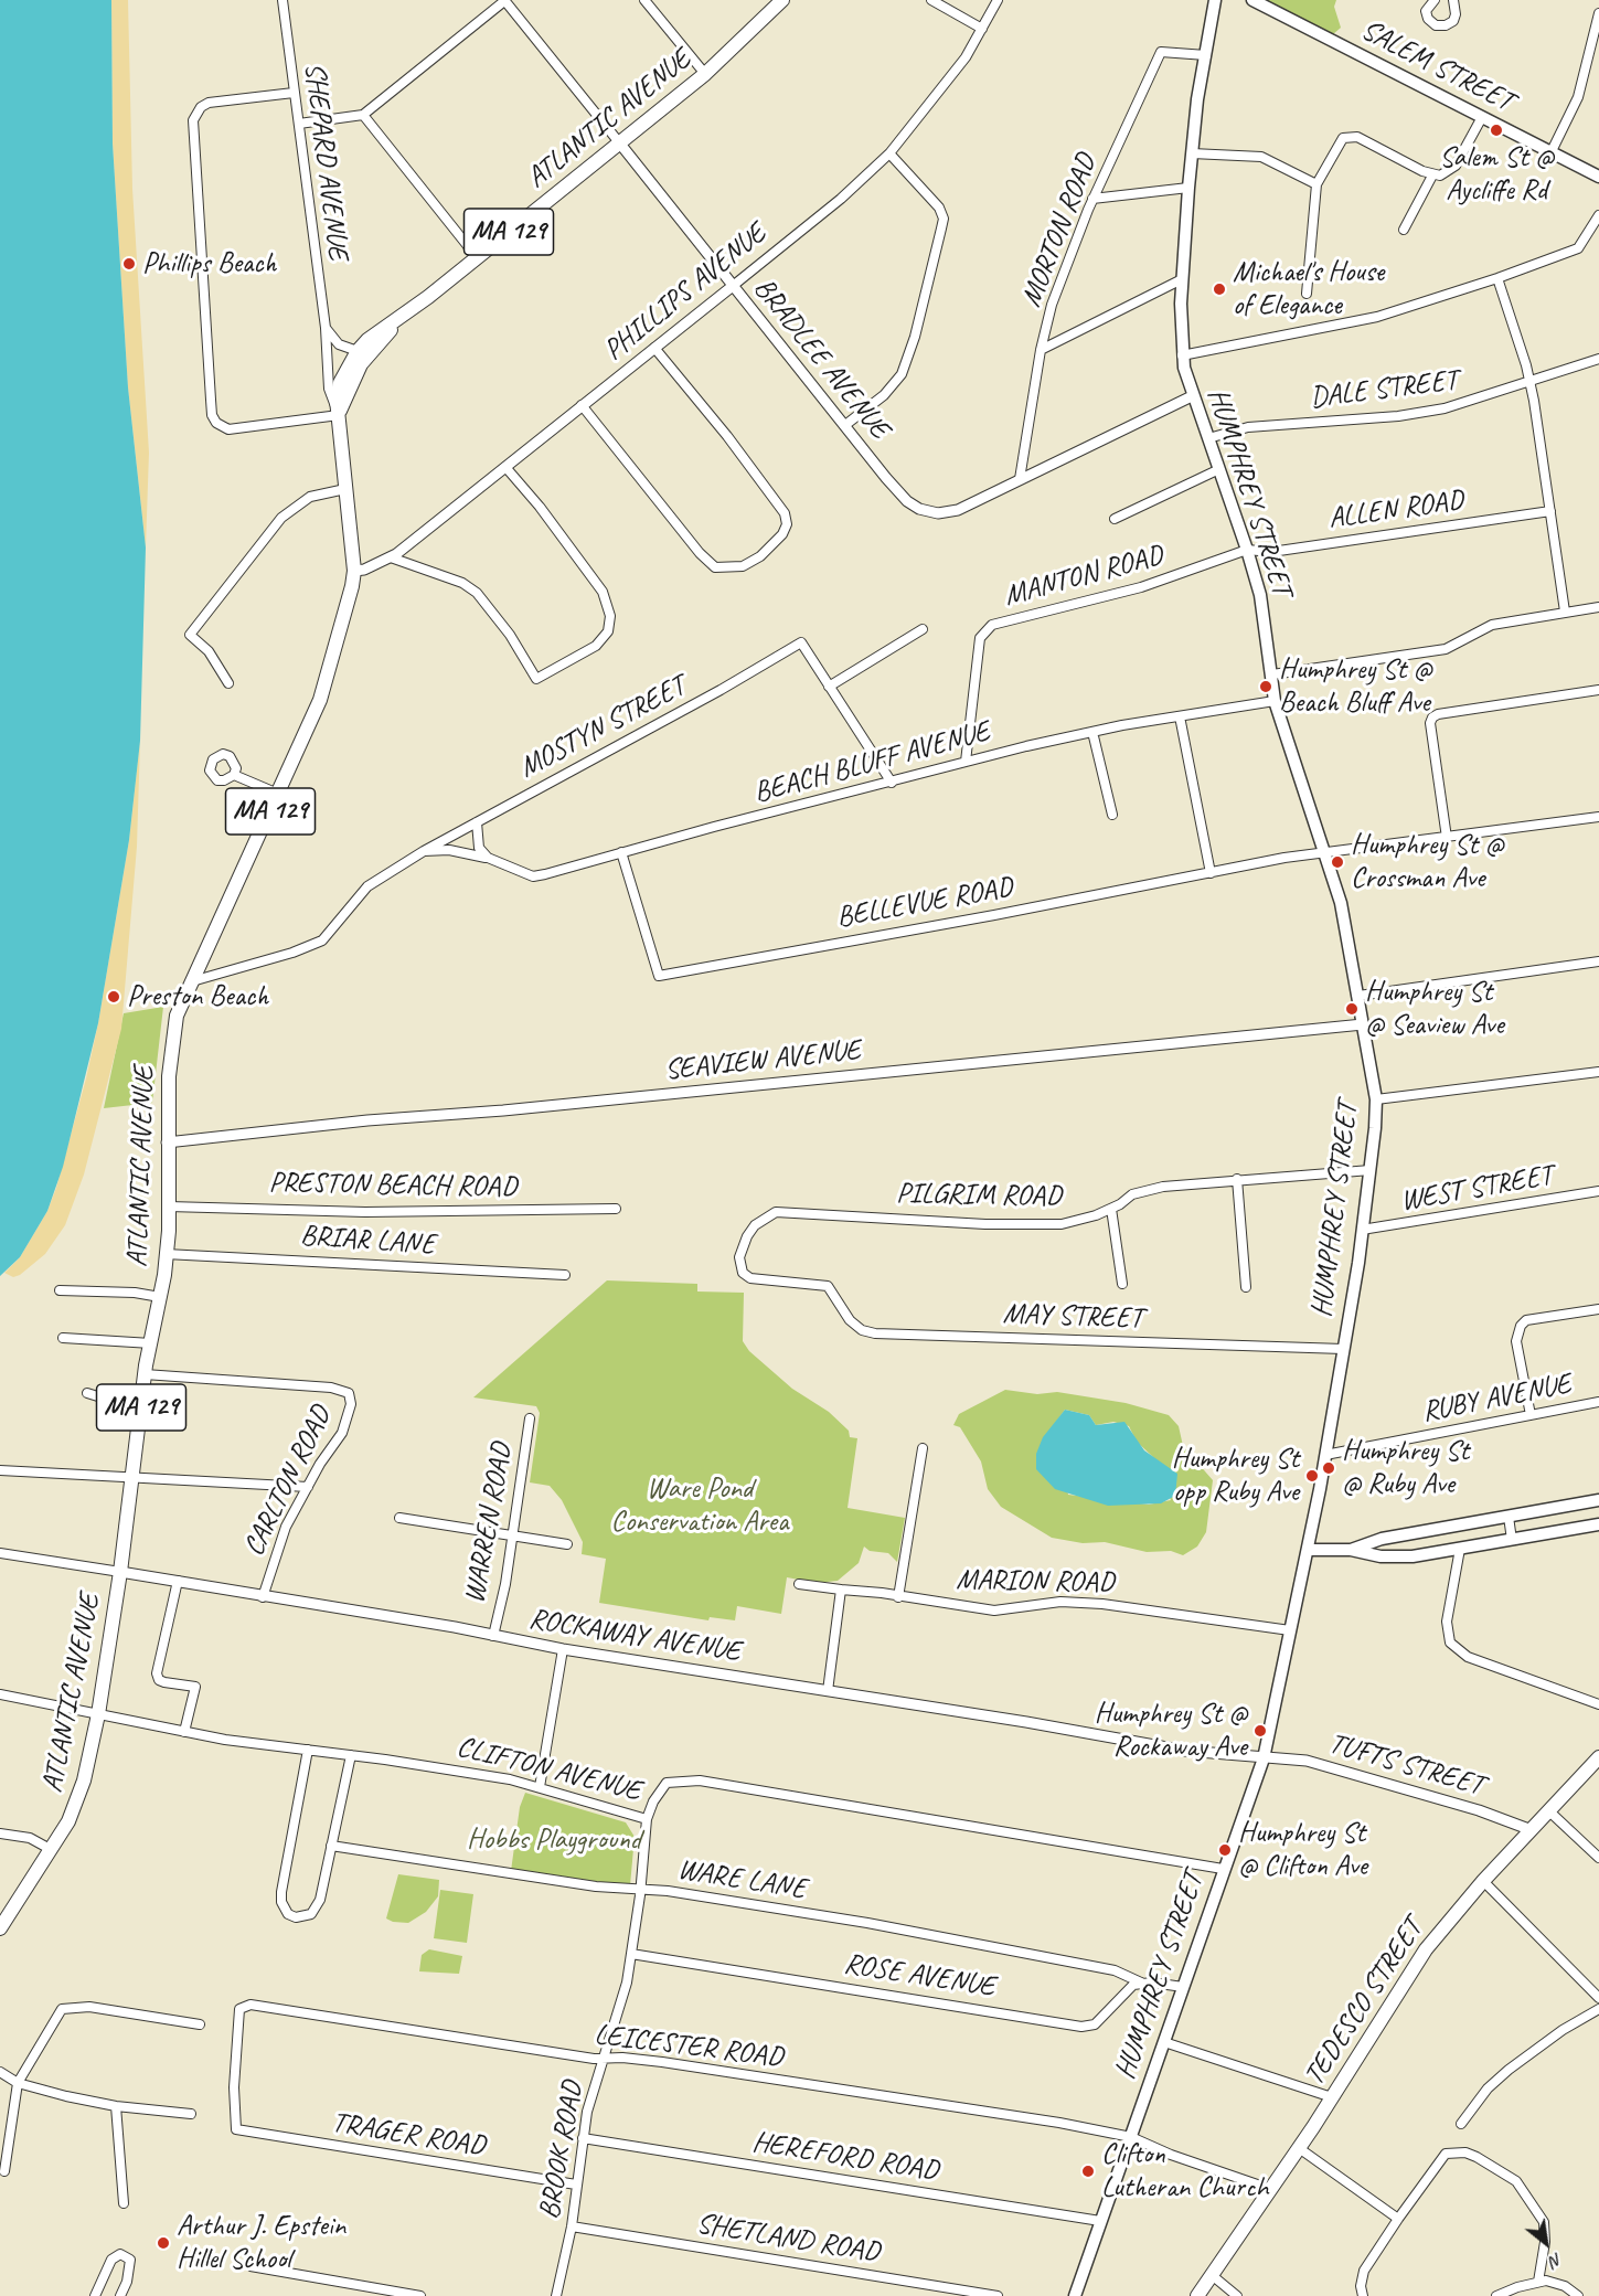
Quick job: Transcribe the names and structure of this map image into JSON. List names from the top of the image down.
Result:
{
  "streets": {
    "main road": [
      "SALEM STREET",
      "ATLANTIC AVENUE",
      "MA 129",
      "HUMPHREY STREET",
      "TEDESCO STREET"
    ],
    "street": [
      "SHEPARD AVENUE",
      "MORTON ROAD",
      "PHILLIPS AVENUE",
      "BRADLEE AVENUE",
      "DALE STREET",
      "ALLEN ROAD",
      "MANTON ROAD",
      "MOSTYN STREET",
      "BEACH BLUFF AVENUE",
      "BELLEVUE ROAD",
      "SEAVIEW AVENUE",
      "PRESTON BEACH ROAD",
      "WEST STREET",
      "PILGRIM ROAD",
      "BRIAR LANE",
      "MAY STREET",
      "RUBY AVENUE",
      "CARLTON ROAD",
      "WARREN ROAD",
      "MARION ROAD",
      "ROCKAWAY AVENUE",
      "TUFTS STREET",
      "CLIFTON AVENUE",
      "WARE LANE",
      "ROSE AVENUE",
      "LEICESTER ROAD",
      "TRAGER ROAD",
      "BROOK ROAD",
      "HEREFORD ROAD",
      "SHETLAND ROAD"
    ]
  },
  "crossings": [
    ["ATLANTIC AVENUE", "SHEPARD AVENUE"],
    ["ATLANTIC AVENUE", "PHILLIPS AVENUE"],
    ["ATLANTIC AVENUE", "BRADLEE AVENUE"],
    ["ATLANTIC AVENUE", "SEAVIEW AVENUE"],
    ["ATLANTIC AVENUE", "PRESTON BEACH ROAD"],
    ["ATLANTIC AVENUE", "BRIAR LANE"],
    ["ATLANTIC AVENUE", "CARLTON ROAD"],
    ["ATLANTIC AVENUE", "ROCKAWAY AVENUE"],
    ["ATLANTIC AVENUE", "CLIFTON AVENUE"],
    ["MORTON ROAD", "BRADLEE AVENUE"],
    ["MORTON ROAD", "HUMPHREY STREET"],
    ["PHILLIPS AVENUE", "BRADLEE AVENUE"],
    ["BRADLEE AVENUE", "HUMPHREY STREET"],
    ["DALE STREET", "HUMPHREY STREET"],
    ["HUMPHREY STREET", "ALLEN ROAD"],
    ["HUMPHREY STREET", "MANTON ROAD"],
    ["HUMPHREY STREET", "BEACH BLUFF AVENUE"],
    ["HUMPHREY STREET", "BELLEVUE ROAD"],
    ["HUMPHREY STREET", "SEAVIEW AVENUE"],
    ["HUMPHREY STREET", "WEST STREET"],
    ["HUMPHREY STREET", "PILGRIM ROAD"],
    ["HUMPHREY STREET", "MAY STREET"],
    ["HUMPHREY STREET", "RUBY AVENUE"],
    ["HUMPHREY STREET", "MARION ROAD"],
    ["HUMPHREY STREET", "ROCKAWAY AVENUE"],
    ["HUMPHREY STREET", "TUFTS STREET"],
    ["HUMPHREY STREET", "CLIFTON AVENUE"],
    ["HUMPHREY STREET", "LEICESTER ROAD"],
    ["HUMPHREY STREET", "HEREFORD ROAD"],
    ["ALLEN ROAD", "MANTON ROAD"],
    ["MANTON ROAD", "BEACH BLUFF AVENUE"],
    ["MOSTYN STREET", "BEACH BLUFF AVENUE"],
    ["BEACH BLUFF AVENUE", "BELLEVUE ROAD"],
    ["PILGRIM ROAD", "MAY STREET"],
    ["CARLTON ROAD", "ROCKAWAY AVENUE"],
    ["WARREN ROAD", "ROCKAWAY AVENUE"],
    ["ROCKAWAY AVENUE", "TUFTS STREET"],
    ["TUFTS STREET", "TEDESCO STREET"],
    ["CLIFTON AVENUE", "BROOK ROAD"],
    ["WARE LANE", "ROSE AVENUE"],
    ["WARE LANE", "BROOK ROAD"],
    ["ROSE AVENUE", "BROOK ROAD"],
    ["TEDESCO STREET", "LEICESTER ROAD"],
    ["LEICESTER ROAD", "TRAGER ROAD"],
    ["LEICESTER ROAD", "BROOK ROAD"],
    ["TRAGER ROAD", "BROOK ROAD"],
    ["BROOK ROAD", "HEREFORD ROAD"],
    ["BROOK ROAD", "SHETLAND ROAD"]
  ],
  "parks": ["Ware Pond Conservation Area", "Hobbs Playground"],
  "places": [
    "Salem St @ Aycliffe Rd",
    "Phillips Beach",
    "Michael's House of Elegance",
    "Humphrey St @ Beach Bluff Ave",
    "Humphrey St @ Crossman Ave",
    "Preston Beach",
    "Humphrey St @ Seaview Ave",
    "Humphrey St @ Ruby Ave",
    "Humphrey St opp Ruby Ave",
    "Humphrey St @ Rockaway Ave",
    "Humphrey St @ Clifton Ave",
    "Clifton Lutheran Church",
    "Arthur J. Epstein Hillel School"
  ],
  "north": "bottom right"
}
